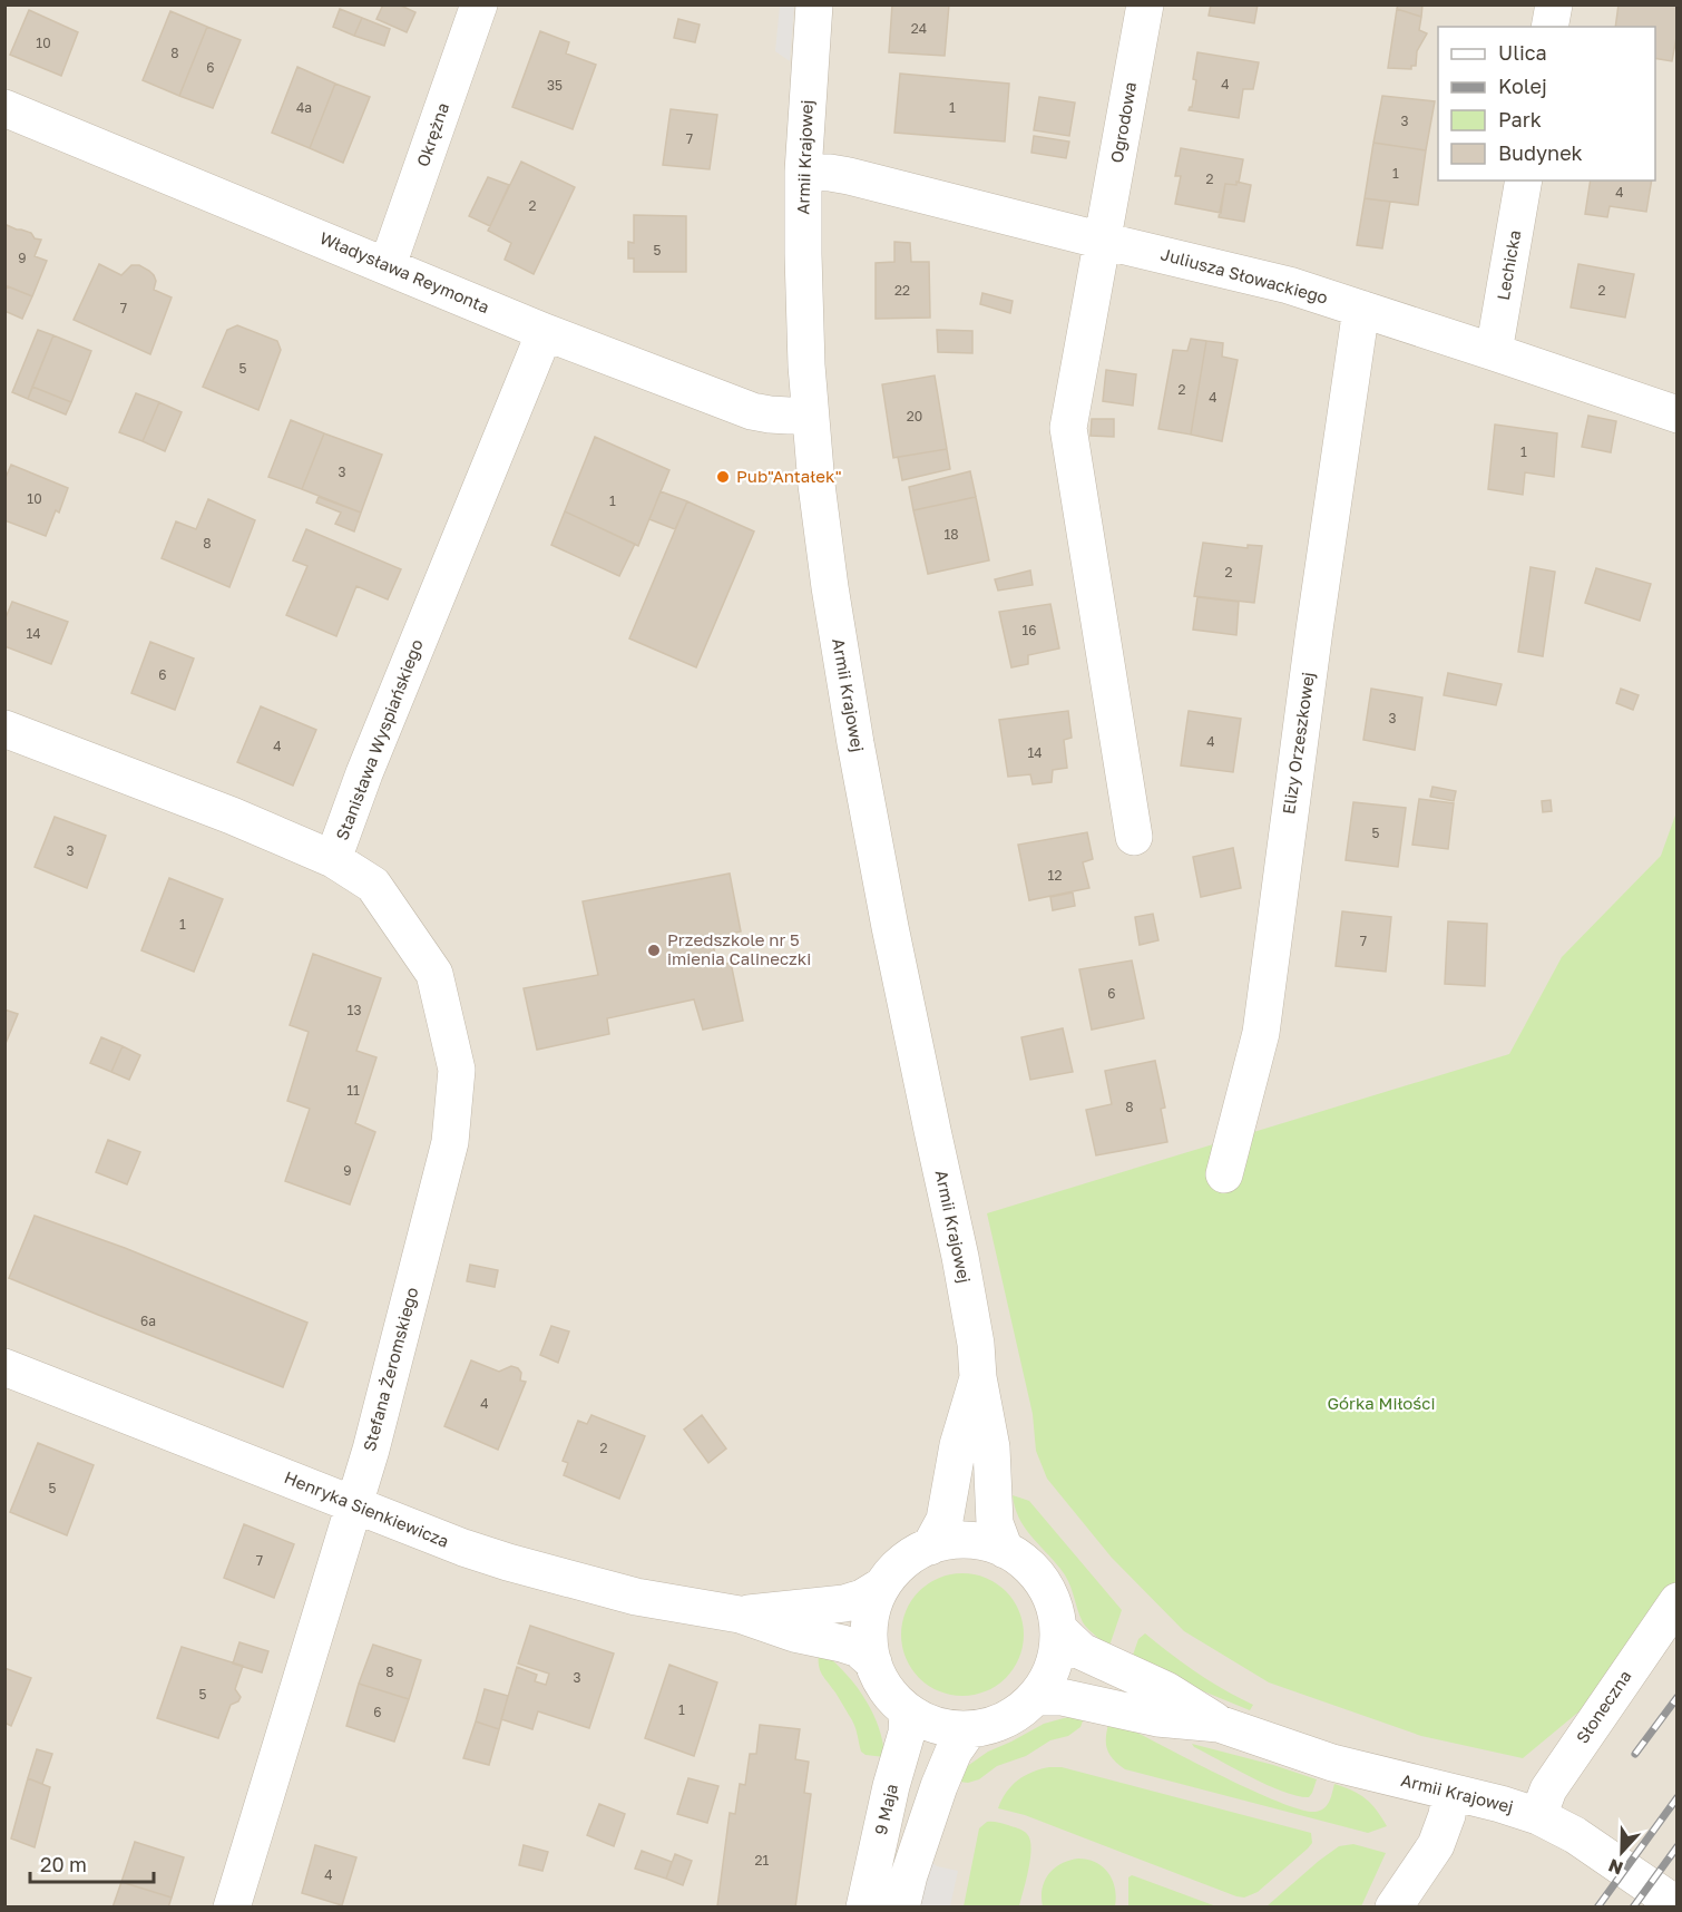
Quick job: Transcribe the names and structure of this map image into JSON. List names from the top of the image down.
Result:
{
  "streets": {
    "street": [
      "Ogrodowa",
      "Okrężna",
      "Armii Krajowej",
      "Lechicka",
      "Władysława Reymonta",
      "Juliusza Słowackiego",
      "Stanisława Wyspiańskiego",
      "Elizy Orzeszkowej",
      "Stefana Żeromskiego",
      "Henryka Sienkiewicza",
      "Słoneczna",
      "9 Maja"
    ]
  },
  "crossings": [
    ["Ogrodowa", "Juliusza Słowackiego"],
    ["Okrężna", "Władysława Reymonta"],
    ["Armii Krajowej", "Władysława Reymonta"],
    ["Armii Krajowej", "Juliusza Słowackiego"],
    ["Armii Krajowej", "Henryka Sienkiewicza"],
    ["Armii Krajowej", "Słoneczna"],
    ["Armii Krajowej", "9 Maja"],
    ["Lechicka", "Juliusza Słowackiego"],
    ["Władysława Reymonta", "Stanisława Wyspiańskiego"],
    ["Juliusza Słowackiego", "Elizy Orzeszkowej"],
    ["Stanisława Wyspiańskiego", "Stefana Żeromskiego"],
    ["Stefana Żeromskiego", "Henryka Sienkiewicza"],
    ["Henryka Sienkiewicza", "9 Maja"]
  ],
  "parks": ["Górka Miłości"],
  "places": ["Pub\"Antałek\"", "Przedszkole nr 5 imienia Calineczki"],
  "house_numbers": [
    "24",
    "10",
    "8",
    "6",
    "4",
    "35",
    "4a",
    "1",
    "3",
    "7",
    "1",
    "2",
    "4",
    "2",
    "5",
    "9",
    "22",
    "2",
    "7",
    "5",
    "2",
    "4",
    "20",
    "1",
    "3",
    "10",
    "1",
    "18",
    "8",
    "2",
    "16",
    "14",
    "6",
    "3",
    "4",
    "4",
    "14",
    "5",
    "3",
    "12",
    "1",
    "7",
    "6",
    "13",
    "11",
    "8",
    "9",
    "6a",
    "4",
    "2",
    "5",
    "7",
    "8",
    "3",
    "5",
    "1",
    "6",
    "21",
    "4"
  ],
  "legend": [
    "Ulica",
    "Kolej",
    "Park",
    "Budynek"
  ],
  "scale_bar": "20 m",
  "north": "bottom"
}
